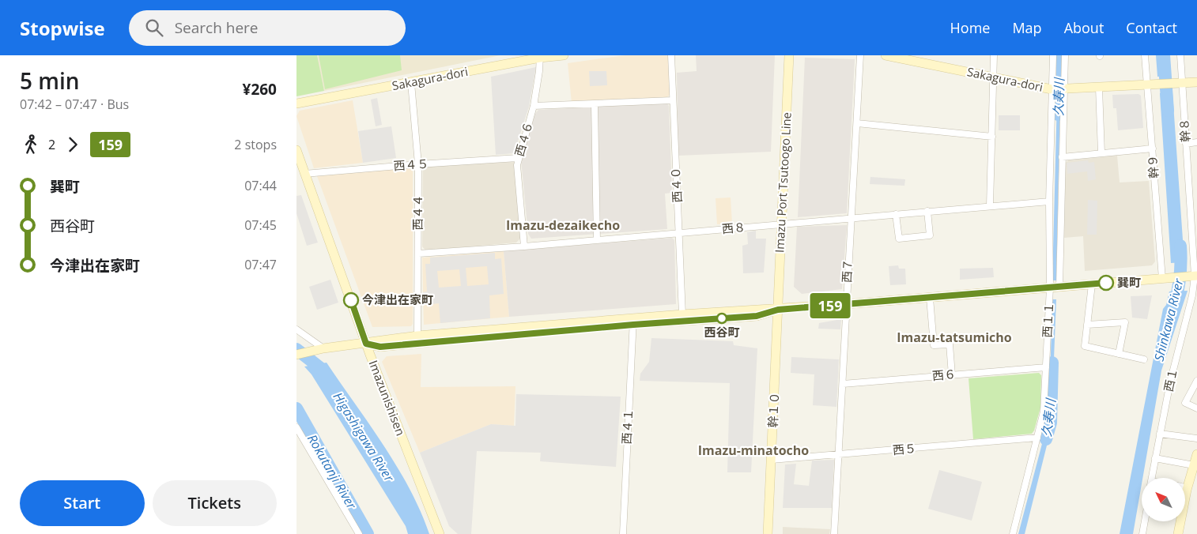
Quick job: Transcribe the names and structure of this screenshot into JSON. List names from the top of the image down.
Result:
{
  "streets": {
    "main road": [
      "Sakagura-dori",
      "Imazu Port Tsutoogo Line",
      "Imazunishisen",
      "幹１０"
    ],
    "street": [
      "幹８",
      "西４６",
      "西４５",
      "幹９",
      "西４０",
      "西４４",
      "西８",
      "西７",
      "西１１",
      "西６",
      "西１",
      "西４１",
      "西５"
    ]
  },
  "crossings": [
    ["Sakagura-dori", "幹８"],
    ["Sakagura-dori", "西４６"],
    ["Sakagura-dori", "幹９"],
    ["Sakagura-dori", "西４４"],
    ["Sakagura-dori", "西１１"],
    ["幹８", "西１"],
    ["西４６", "西４５"],
    ["西４６", "西８"],
    ["西４５", "西４４"],
    ["西４５", "Imazunishisen"],
    ["Imazu Port Tsutoogo Line", "西８"],
    ["Imazu Port Tsutoogo Line", "幹１０"],
    ["西４０", "西８"],
    ["西４４", "西８"],
    ["西８", "西７"],
    ["西８", "西１１"],
    ["西７", "西６"],
    ["西７", "西５"],
    ["西１１", "西６"],
    ["西１１", "西５"],
    ["幹１０", "西５"]
  ],
  "districts": ["Imazu-dezaikecho", "Imazu-tatsumicho", "Imazu-minatocho"],
  "water": [
    "久寿川",
    "Shinkawa River",
    "Higashigawa River",
    "Rokutanji River"
  ],
  "places": ["巽町", "今津出在家町", "西谷町"],
  "lines": ["bus line 159"],
  "north": "top left",
  "page": {
    "header": "Stopwise",
    "search": "Search here",
    "nav": [
      "Home",
      "Map",
      "About",
      "Contact"
    ],
    "heading": ["5 min", "07:42 – 07:47 · Bus", "¥260"],
    "on_map": "159",
    "legs": ["2", "159", "2 stops"],
    "list": [
      {
        "name": "巽町",
        "value": "07:44"
      },
      {
        "name": "西谷町",
        "value": "07:45"
      },
      {
        "name": "今津出在家町",
        "value": "07:47"
      }
    ],
    "buttons": ["Start", "Tickets"]
  }
}
